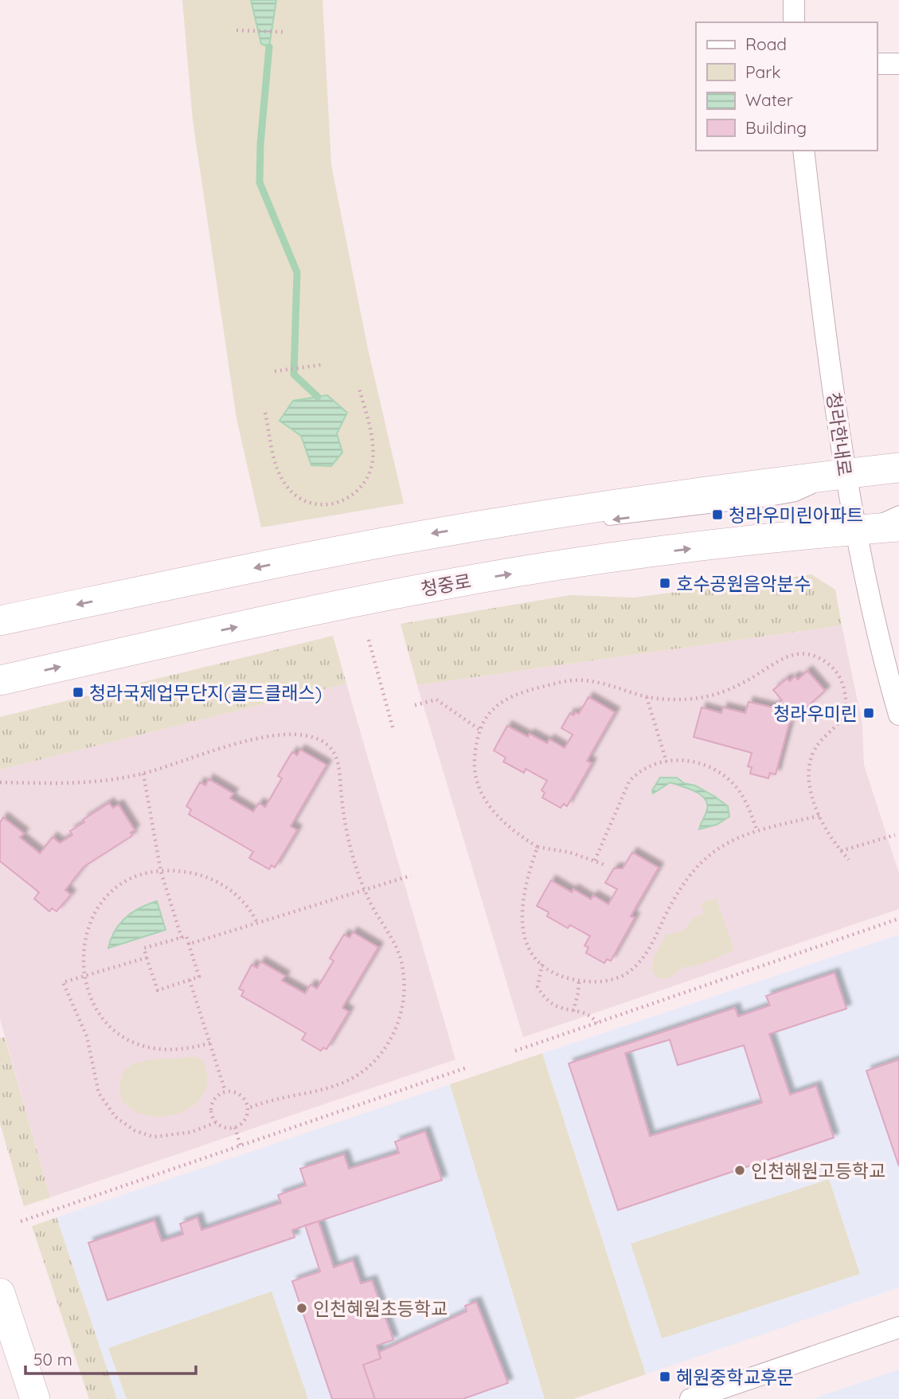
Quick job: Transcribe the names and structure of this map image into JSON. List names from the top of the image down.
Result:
{
  "streets": {
    "main road": ["청중로"],
    "street": ["청라한내로"]
  },
  "crossings": [
    ["청라한내로", "청중로"]
  ],
  "places": {
    "transit": [
      "청라우미린아파트",
      "호수공원음악분수",
      "청라국제업무단지(골드클래스)",
      "청라우미린",
      "혜원중학교후문"
    ],
    "other": ["인천해원고등학교", "인천혜원초등학교"]
  },
  "legend": [
    "Road",
    "Park",
    "Water",
    "Building"
  ],
  "scale_bar": "50 m"
}
